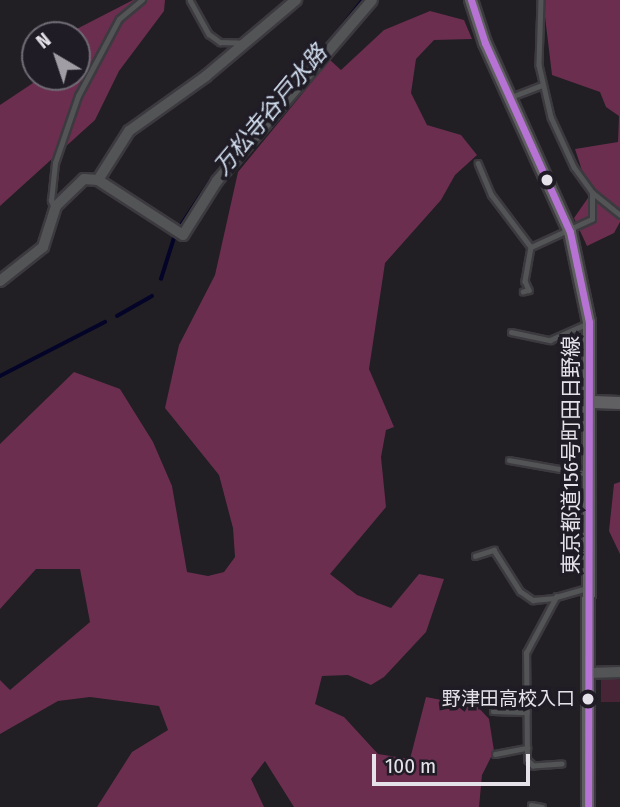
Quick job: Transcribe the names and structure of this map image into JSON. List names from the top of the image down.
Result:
{
  "streets": {
    "main road": ["東京都道156号町田日野線"]
  },
  "water": ["万松寺谷戸水路"],
  "places": ["野津田高校入口"],
  "scale_bar": "100 m",
  "north": "top left"
}
